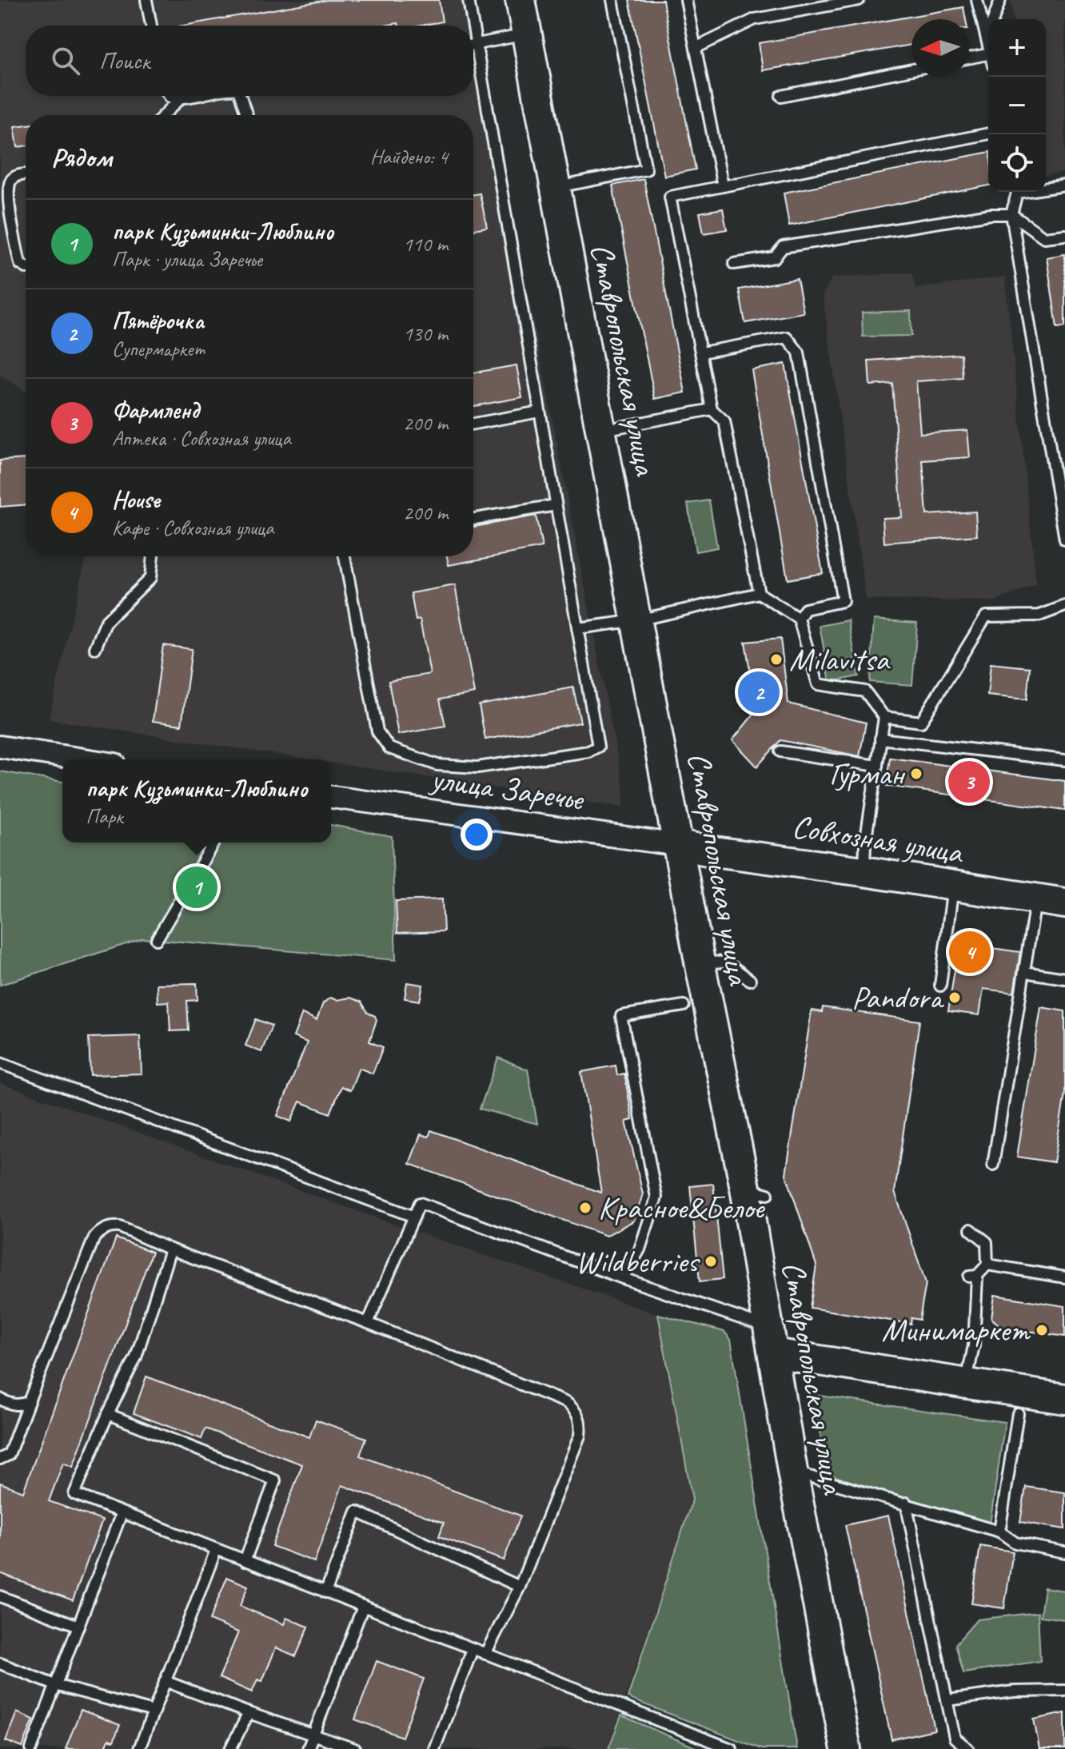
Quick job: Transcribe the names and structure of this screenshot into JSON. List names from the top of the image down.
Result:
{
  "streets": {
    "main road": ["Ставропольская улица", "Совхозная улица"],
    "street": ["улица Заречье"]
  },
  "crossings": [
    ["Ставропольская улица", "улица Заречье"],
    ["Ставропольская улица", "Совхозная улица"],
    ["улица Заречье", "Совхозная улица"]
  ],
  "places": [
    "Milavitsa",
    "Гурман",
    "Pandora",
    "Красное&Белое",
    "Wildberries",
    "Минимаркет"
  ],
  "north": "left",
  "page": {
    "map_buttons": ["+", "−"],
    "search": "Поиск",
    "heading": ["Рядом", "Найдено: 4"],
    "list": [
      {
        "mark": "1",
        "name": "парк Кузьминки-Люблино",
        "note": "Парк · улица Заречье",
        "value": "110 m"
      },
      {
        "mark": "2",
        "name": "Пятёрочка",
        "note": "Супермаркет",
        "value": "130 m"
      },
      {
        "mark": "3",
        "name": "Фармленд",
        "note": "Аптека · Совхозная улица",
        "value": "200 m"
      },
      {
        "mark": "4",
        "name": "House",
        "note": "Кафе · Совхозная улица",
        "value": "200 m"
      }
    ],
    "pins": [
      "2",
      "3",
      "1",
      "4"
    ],
    "popup": ["парк Кузьминки-Люблино", "Парк"]
  }
}
